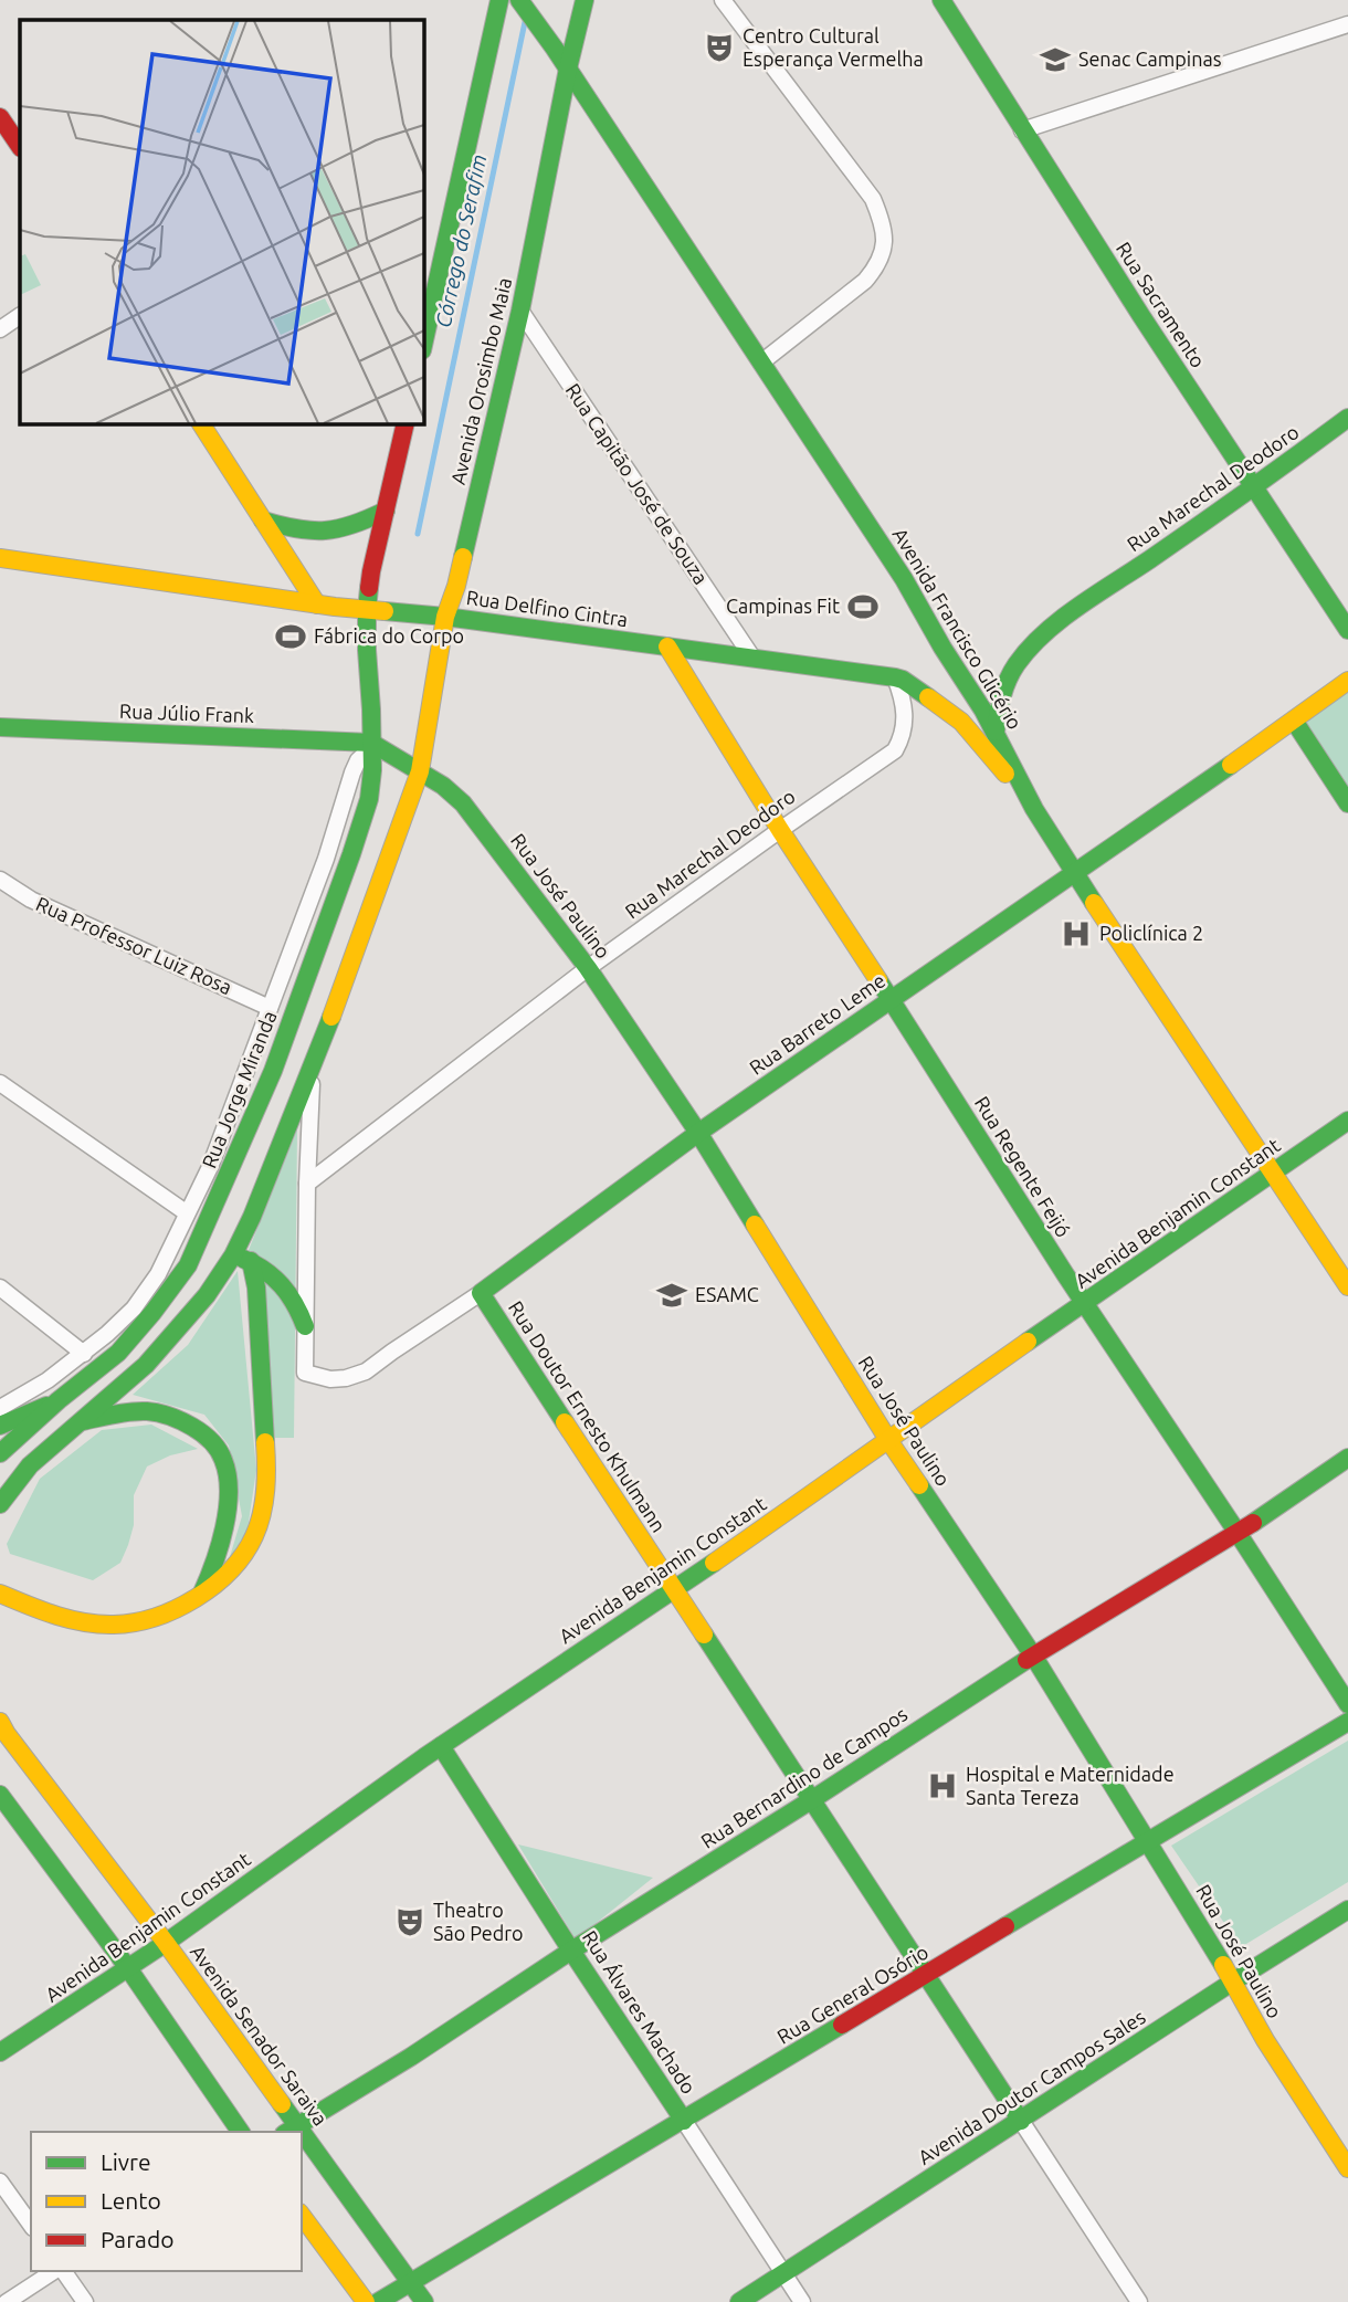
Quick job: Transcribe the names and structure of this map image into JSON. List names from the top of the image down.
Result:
{
  "streets": {
    "main road": [
      "Rua Sacramento",
      "Avenida Orosimbo Maia",
      "Rua Marechal Deodoro",
      "Rua Delfino Cintra",
      "Avenida Francisco Glicério",
      "Rua Júlio Frank",
      "Rua José Paulino",
      "Rua Barreto Leme",
      "Rua Jorge Miranda",
      "Rua Regente Feijó",
      "Avenida Benjamin Constant",
      "Rua Doutor Ernesto Khulmann",
      "Rua Bernardino de Campos",
      "Rua General Osório",
      "Rua Álvares Machado",
      "Avenida Senador Saraiva",
      "Avenida Doutor Campos Sales"
    ],
    "street": ["Rua Capitão José de Souza", "Rua Professor Luiz Rosa"]
  },
  "crossings": [
    ["Rua Sacramento", "Rua Marechal Deodoro"],
    ["Avenida Orosimbo Maia", "Rua Capitão José de Souza"],
    ["Avenida Orosimbo Maia", "Rua Delfino Cintra"],
    ["Avenida Orosimbo Maia", "Avenida Francisco Glicério"],
    ["Avenida Orosimbo Maia", "Rua José Paulino"],
    ["Rua Capitão José de Souza", "Rua Delfino Cintra"],
    ["Rua Marechal Deodoro", "Rua Delfino Cintra"],
    ["Rua Marechal Deodoro", "Avenida Francisco Glicério"],
    ["Rua Marechal Deodoro", "Rua José Paulino"],
    ["Rua Marechal Deodoro", "Rua Regente Feijó"],
    ["Rua Delfino Cintra", "Avenida Francisco Glicério"],
    ["Rua Delfino Cintra", "Rua Regente Feijó"],
    ["Avenida Francisco Glicério", "Rua Barreto Leme"],
    ["Avenida Francisco Glicério", "Avenida Benjamin Constant"],
    ["Rua Júlio Frank", "Rua José Paulino"],
    ["Rua Júlio Frank", "Rua Jorge Miranda"],
    ["Rua José Paulino", "Rua Barreto Leme"],
    ["Rua José Paulino", "Rua Jorge Miranda"],
    ["Rua José Paulino", "Avenida Benjamin Constant"],
    ["Rua José Paulino", "Rua Bernardino de Campos"],
    ["Rua José Paulino", "Rua General Osório"],
    ["Rua José Paulino", "Avenida Doutor Campos Sales"],
    ["Rua Professor Luiz Rosa", "Rua Jorge Miranda"],
    ["Rua Barreto Leme", "Rua Regente Feijó"],
    ["Rua Barreto Leme", "Rua Doutor Ernesto Khulmann"],
    ["Rua Regente Feijó", "Avenida Benjamin Constant"],
    ["Rua Regente Feijó", "Rua Bernardino de Campos"],
    ["Avenida Benjamin Constant", "Rua Doutor Ernesto Khulmann"],
    ["Avenida Benjamin Constant", "Rua Álvares Machado"],
    ["Avenida Benjamin Constant", "Avenida Senador Saraiva"],
    ["Rua Doutor Ernesto Khulmann", "Rua Bernardino de Campos"],
    ["Rua Doutor Ernesto Khulmann", "Rua General Osório"],
    ["Rua Doutor Ernesto Khulmann", "Avenida Doutor Campos Sales"],
    ["Rua Bernardino de Campos", "Rua Álvares Machado"],
    ["Rua Bernardino de Campos", "Avenida Senador Saraiva"],
    ["Rua General Osório", "Rua Álvares Machado"],
    ["Rua General Osório", "Avenida Senador Saraiva"],
    ["Rua Álvares Machado", "Avenida Doutor Campos Sales"]
  ],
  "water": ["Córrego do Serafim"],
  "places": {
    "theatre": ["Centro Cultural Esperança Vermelha", "Theatro São Pedro"],
    "school or university": ["Senac Campinas", "ESAMC"],
    "sports": ["Campinas Fit", "Fábrica do Corpo"],
    "hospital": ["Policlínica 2", "Hospital e Maternidade Santa Tereza"]
  },
  "legend": ["Livre", "Lento", "Parado"]
}
